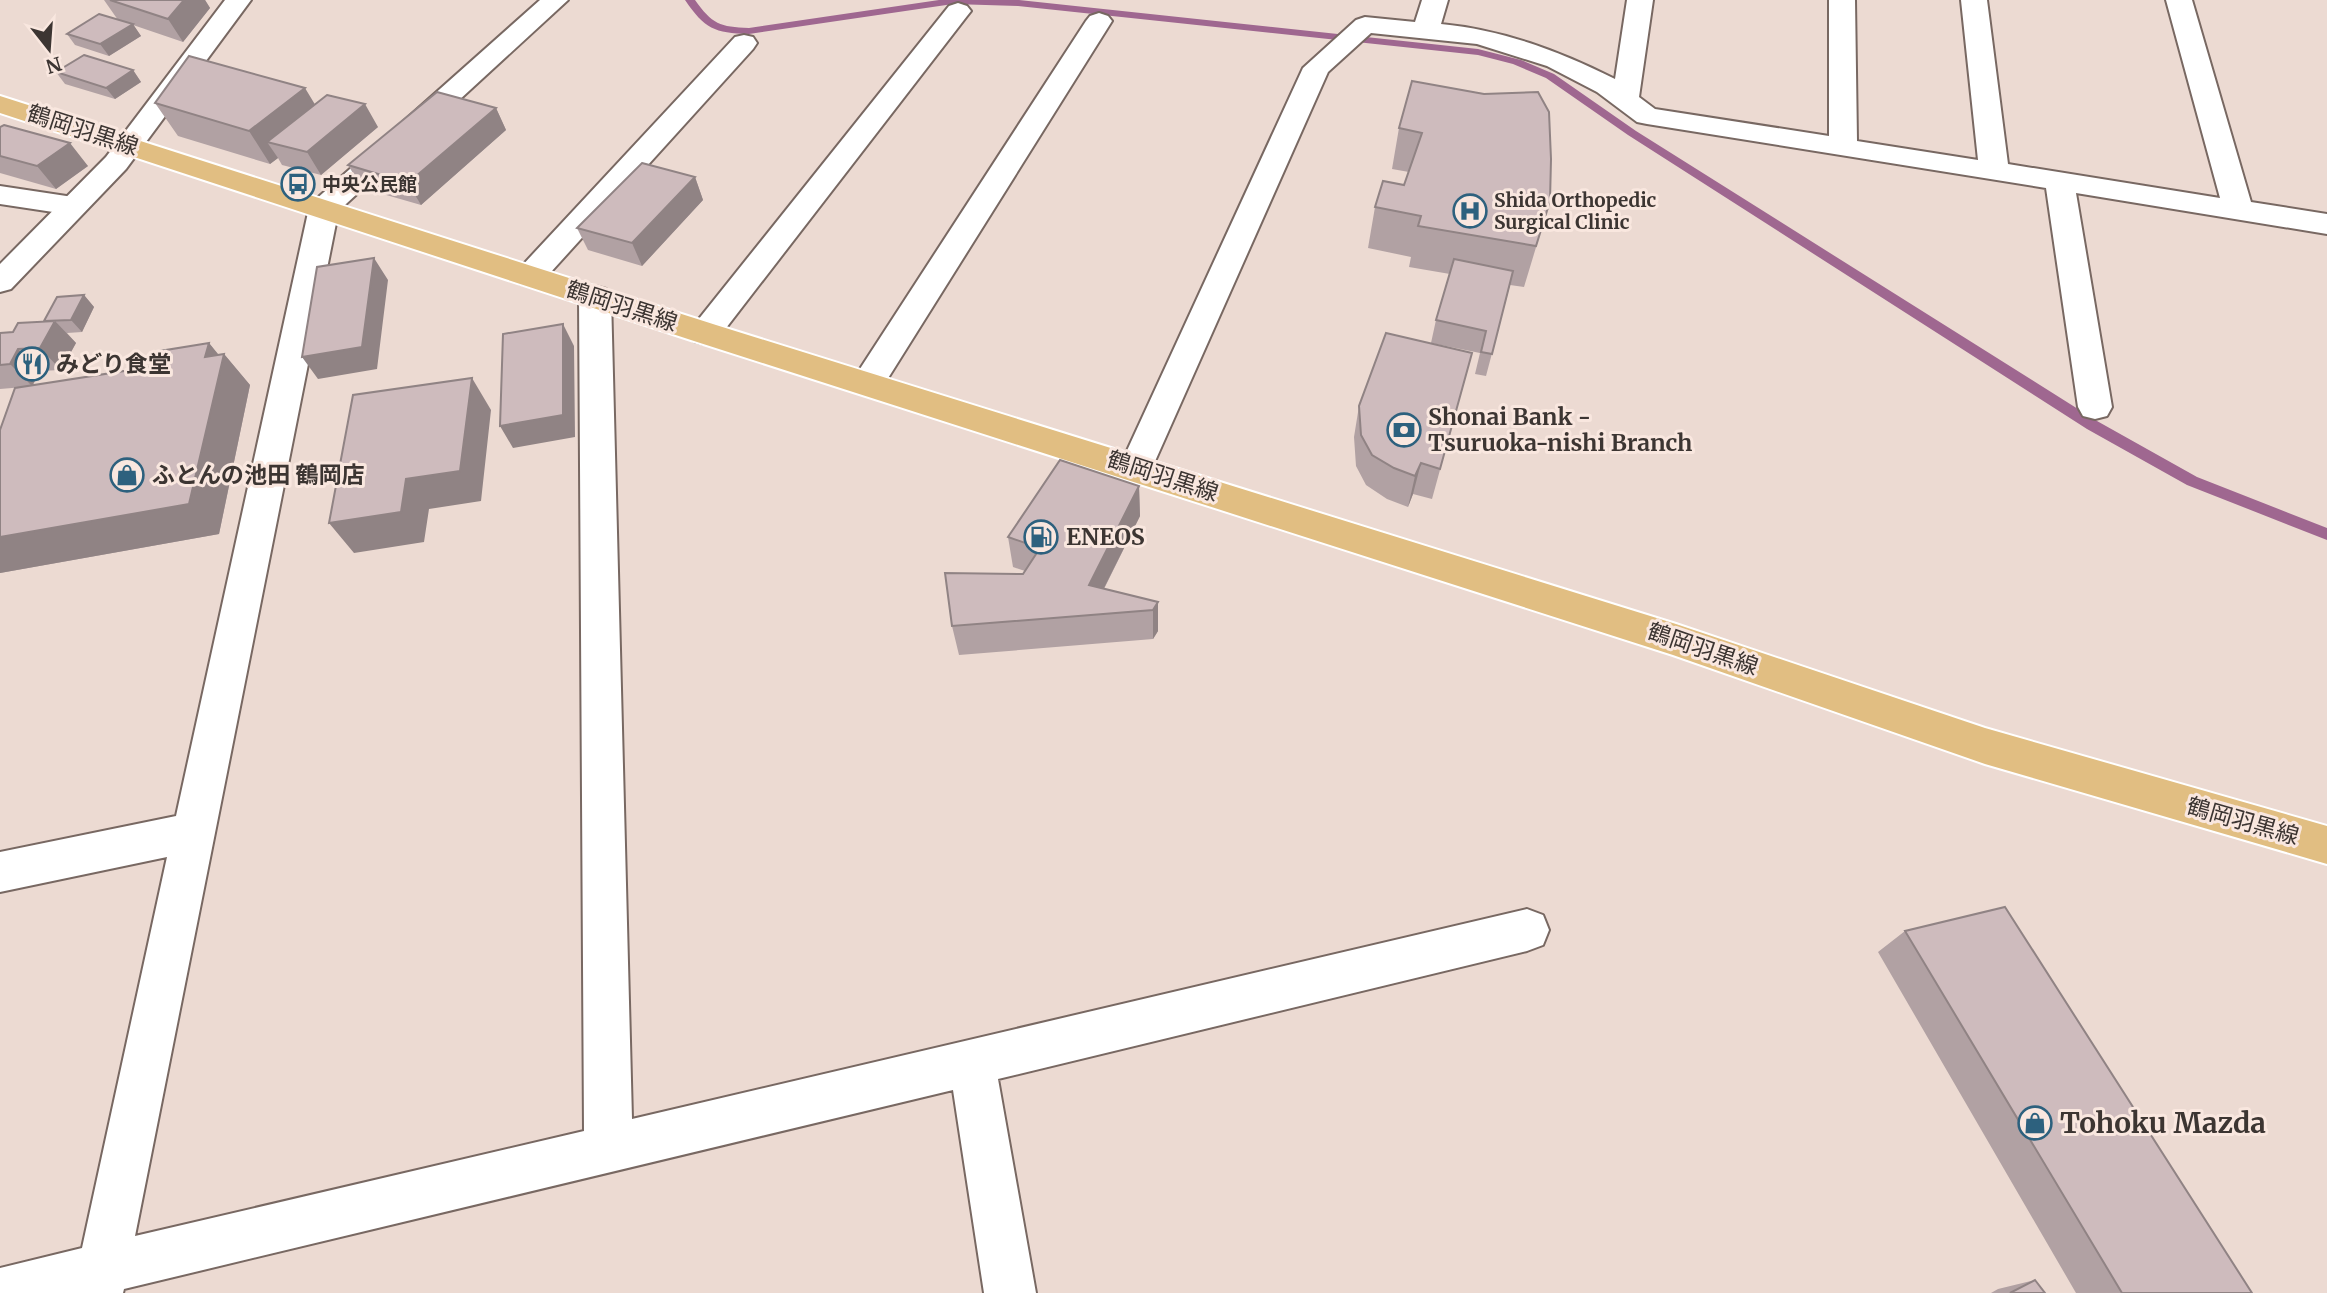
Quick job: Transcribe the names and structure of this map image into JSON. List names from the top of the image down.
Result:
{
  "streets": {
    "main road": ["鶴岡羽黒線"]
  },
  "places": {
    "bus stop": ["中央公民館"],
    "hospital": ["Shida Orthopedic Surgical Clinic"],
    "restaurant": ["みどり食堂"],
    "bank": ["Shonai Bank - Tsuruoka-nishi Branch"],
    "shop": ["ふとんの池田 鶴岡店", "Tohoku Mazda"],
    "fuel station": ["ENEOS"]
  },
  "north": "bottom"
}
